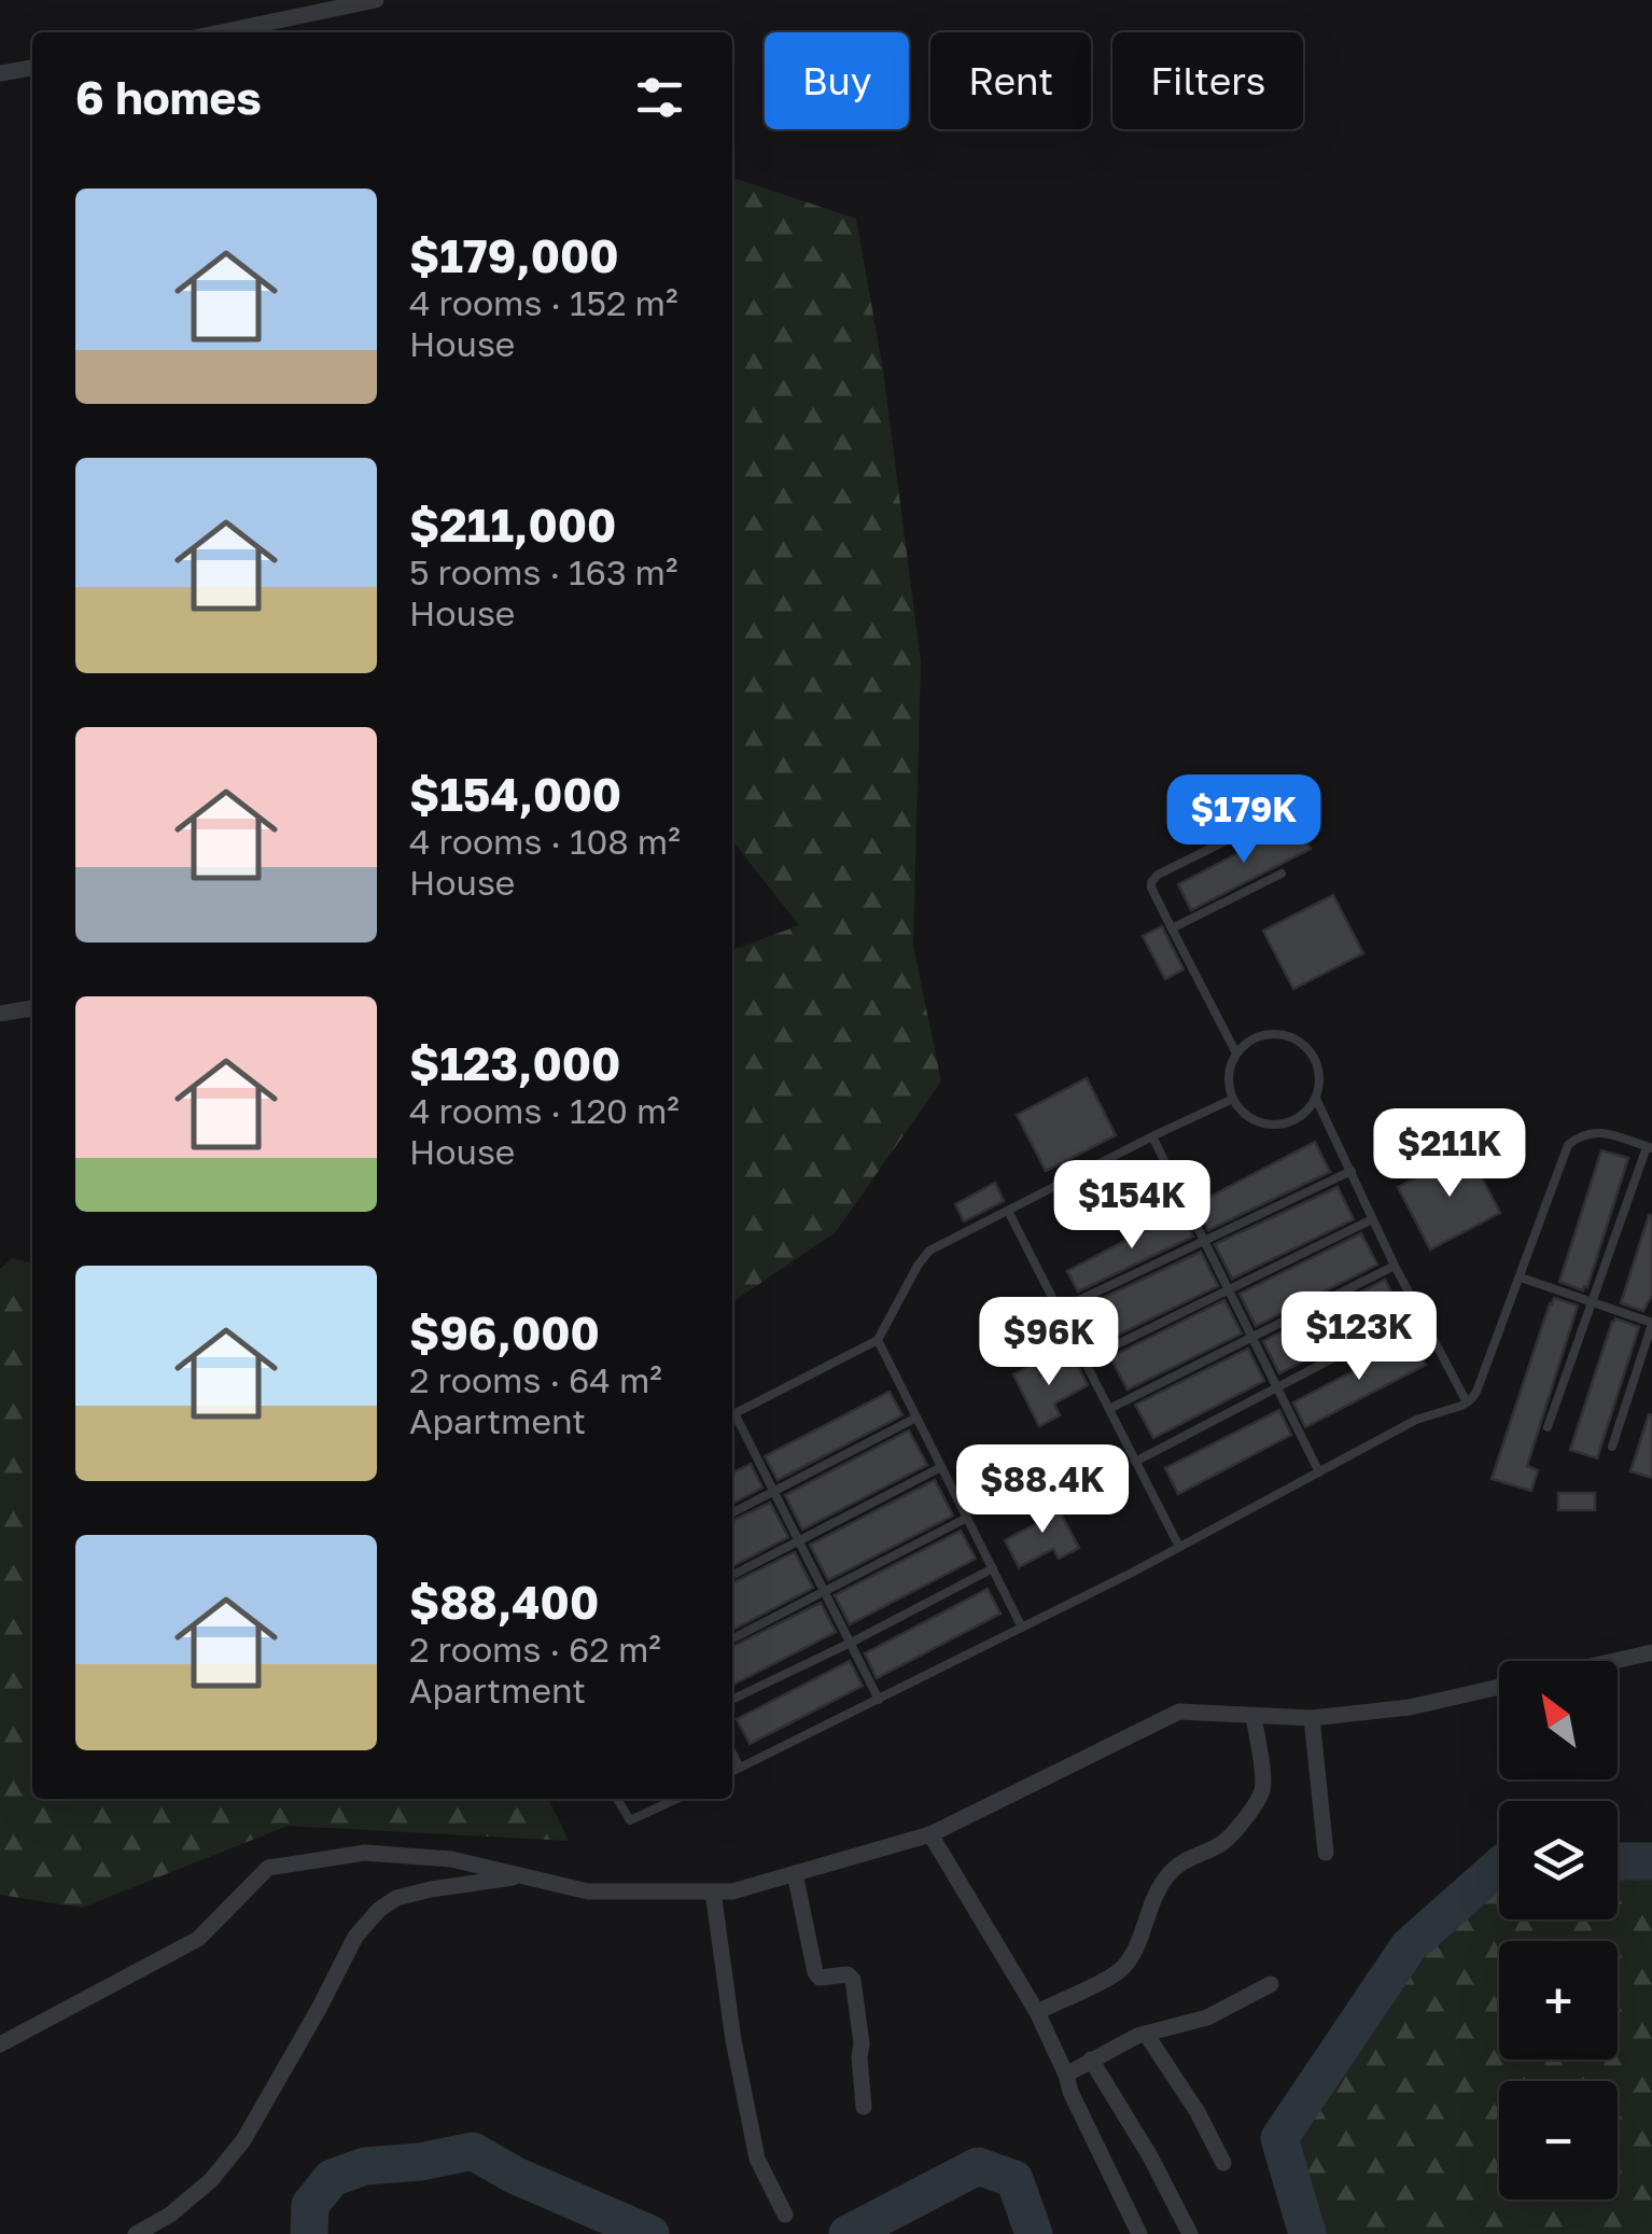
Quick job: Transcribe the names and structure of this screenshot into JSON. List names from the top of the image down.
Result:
{
  "north": "top left",
  "page": {
    "chip": ["Buy", "Rent", "Filters"],
    "heading": "6 homes",
    "list": [
      {
        "name": "$179,000",
        "note": "4 rooms · 152 m² · House"
      },
      {
        "name": "$211,000",
        "note": "5 rooms · 163 m² · House"
      },
      {
        "name": "$154,000",
        "note": "4 rooms · 108 m² · House"
      },
      {
        "name": "$123,000",
        "note": "4 rooms · 120 m² · House"
      },
      {
        "name": "$96,000",
        "note": "2 rooms · 64 m² · Apartment"
      },
      {
        "name": "$88,400",
        "note": "2 rooms · 62 m² · Apartment"
      }
    ],
    "price": [
      "$179K",
      "$211K",
      "$154K",
      "$123K",
      "$96K",
      "$88.4K"
    ],
    "map_buttons": ["+", "−"]
  }
}
